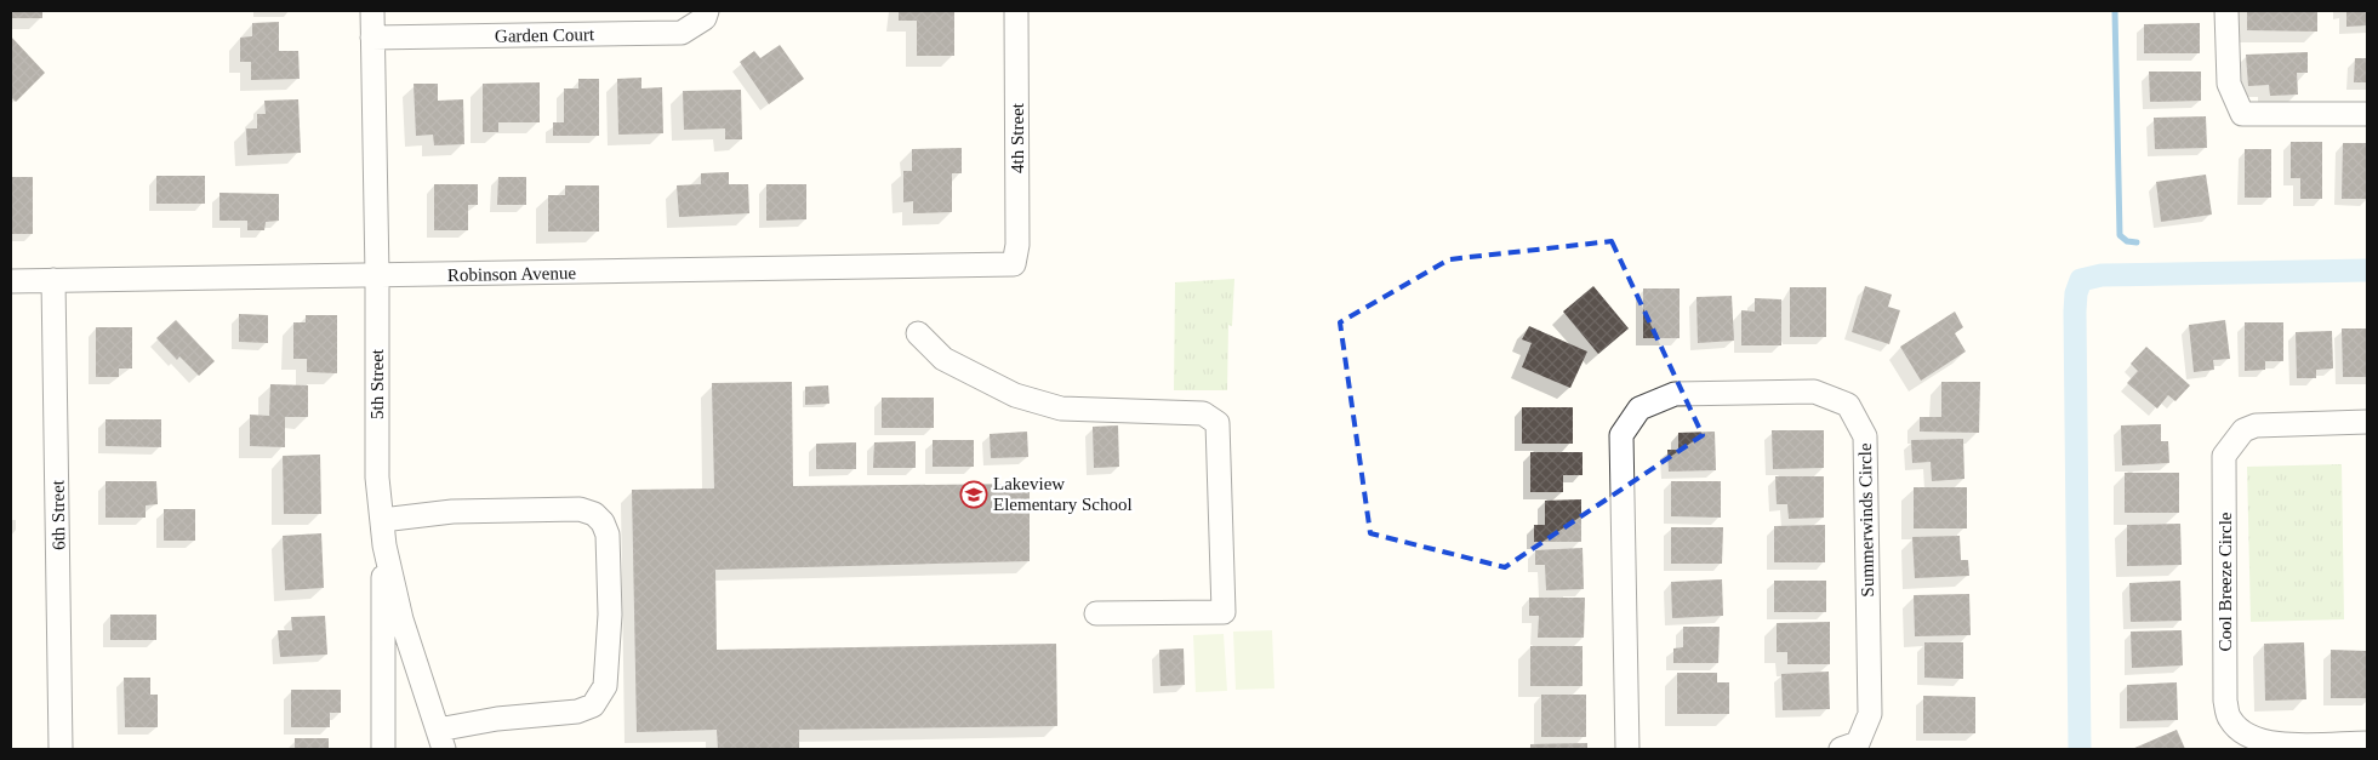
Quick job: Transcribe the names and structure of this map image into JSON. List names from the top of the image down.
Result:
{
  "streets": {
    "street": [
      "Garden Court",
      "4th Street",
      "Robinson Avenue",
      "5th Street",
      "6th Street",
      "Summerwinds Circle",
      "Cool Breeze Circle"
    ]
  },
  "crossings": [
    ["Garden Court", "5th Street"],
    ["4th Street", "Robinson Avenue"],
    ["Robinson Avenue", "5th Street"],
    ["Robinson Avenue", "6th Street"]
  ],
  "places": {
    "school or university": ["Lakeview Elementary School"]
  }
}
